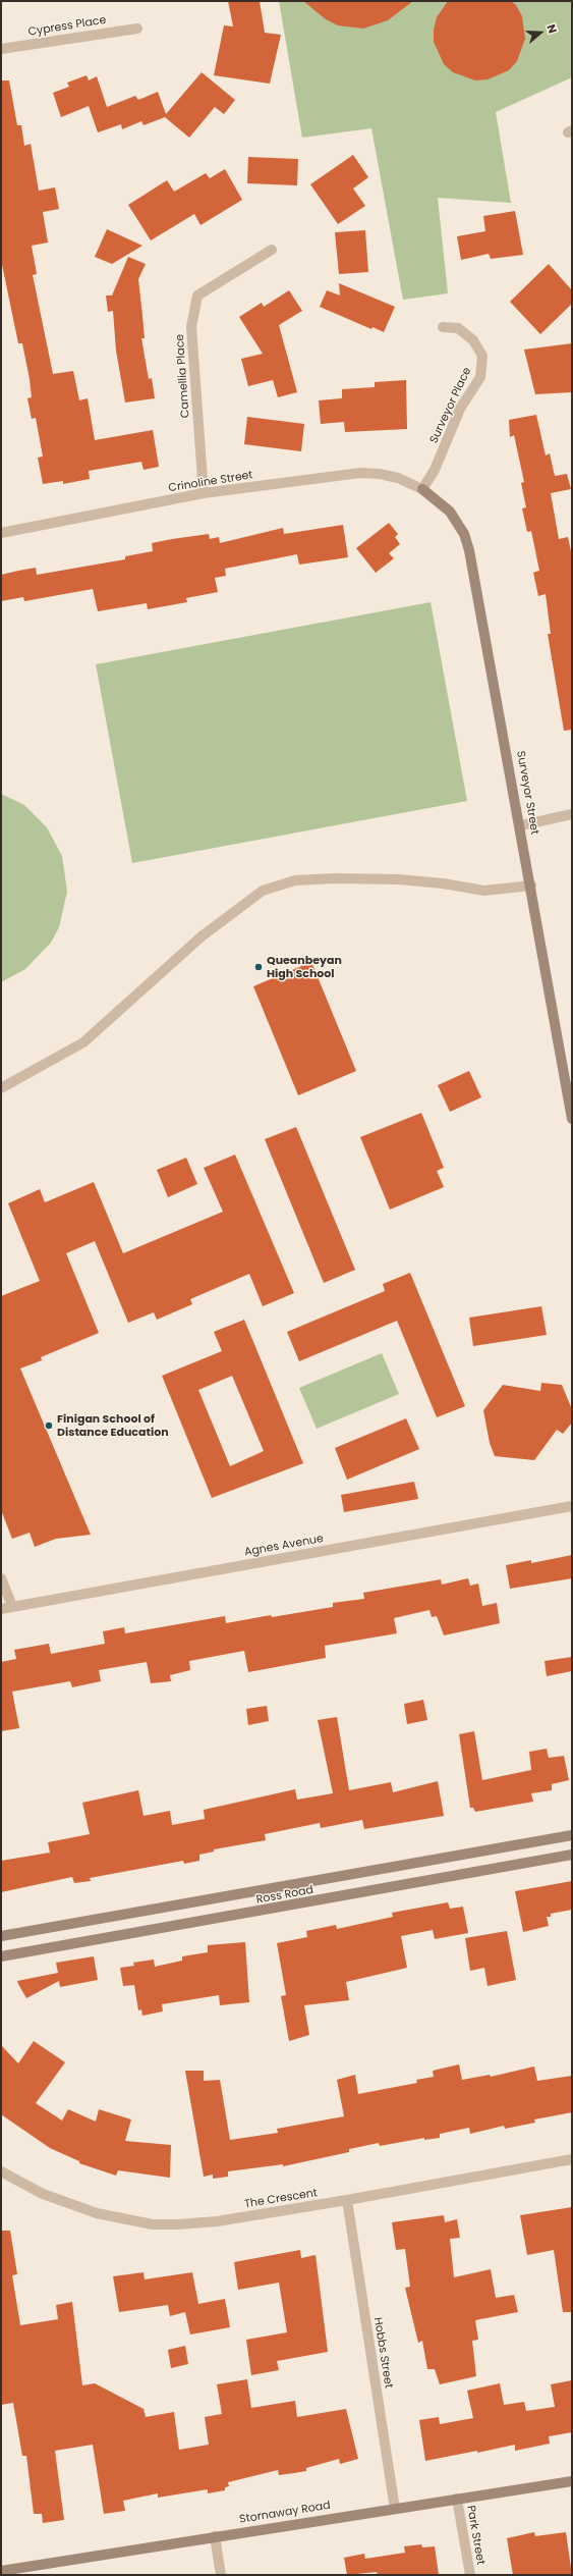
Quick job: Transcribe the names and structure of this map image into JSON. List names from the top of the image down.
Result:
{
  "streets": {
    "street": [
      "Cypress Place",
      "Camellia Place",
      "Surveyor Place",
      "Crinoline Street",
      "Surveyor Street",
      "Agnes Avenue",
      "Ross Road",
      "The Crescent",
      "Hobbs Street",
      "Stornaway Road",
      "Park Street"
    ]
  },
  "crossings": [
    ["Camellia Place", "Crinoline Street"],
    ["Surveyor Place", "Crinoline Street"],
    ["Surveyor Place", "Surveyor Street"],
    ["Crinoline Street", "Surveyor Street"],
    ["The Crescent", "Hobbs Street"],
    ["Hobbs Street", "Stornaway Road"],
    ["Stornaway Road", "Park Street"]
  ],
  "places": ["Queanbeyan High School", "Finigan School of Distance Education"],
  "north": "right"
}
